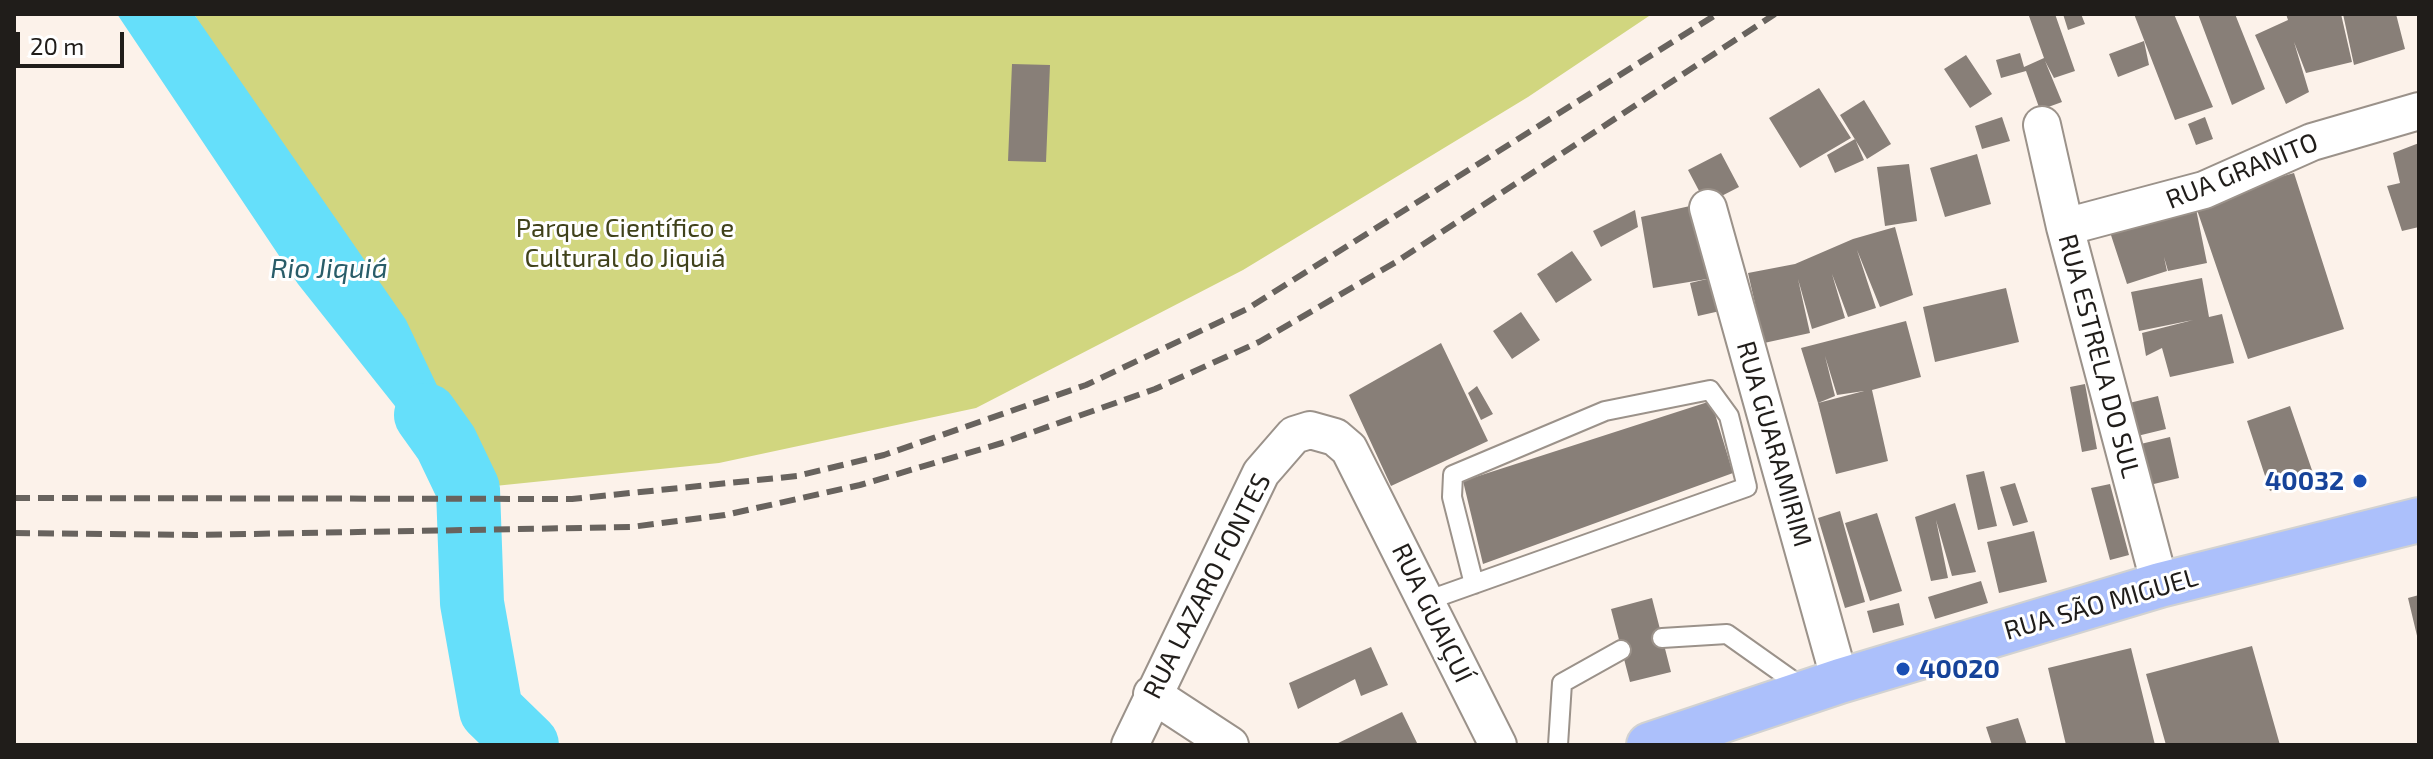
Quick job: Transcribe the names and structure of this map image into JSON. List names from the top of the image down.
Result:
{
  "streets": {
    "main road": ["RUA SÃO MIGUEL"],
    "street": [
      "RUA GRANITO",
      "RUA ESTRELA DO SUL",
      "RUA GUARAMIRIM",
      "RUA LAZARO FONTES",
      "RUA GUAIÇUÍ"
    ]
  },
  "crossings": [
    ["RUA GRANITO", "RUA ESTRELA DO SUL"],
    ["RUA ESTRELA DO SUL", "RUA SÃO MIGUEL"],
    ["RUA GUARAMIRIM", "RUA SÃO MIGUEL"],
    ["RUA LAZARO FONTES", "RUA GUAIÇUÍ"]
  ],
  "water": ["Rio Jiquiá"],
  "parks": ["Parque Científico e Cultural do Jiquiá"],
  "places": ["40032", "40020"],
  "scale_bar": "20 m"
}
